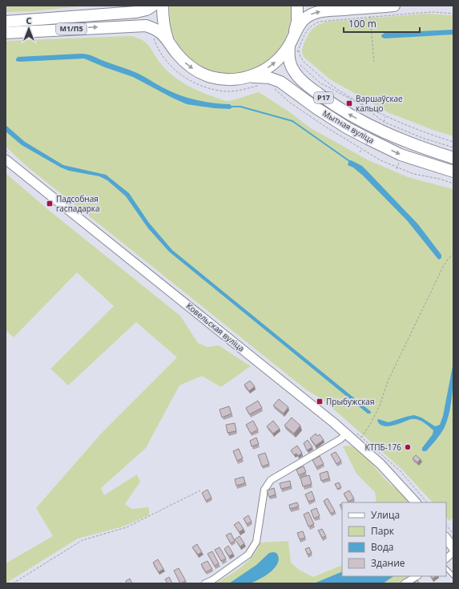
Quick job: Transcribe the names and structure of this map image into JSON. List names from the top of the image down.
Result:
{
  "streets": {
    "highway": ["М1/П5", "Р17", "Мытная вуліца"],
    "main road": ["Ковельская вуліца"]
  },
  "crossings": [
    ["М1/П5", "Мытная вуліца"]
  ],
  "places": {
    "transit": ["Варшаўскае кальцо", "Падсобная гаспадарка", "Прыбужская"],
    "other": ["КТПБ-176"]
  },
  "legend": [
    "Улица",
    "Парк",
    "Вода",
    "Здание"
  ],
  "scale_bar": "100 m",
  "north": "top"
}
